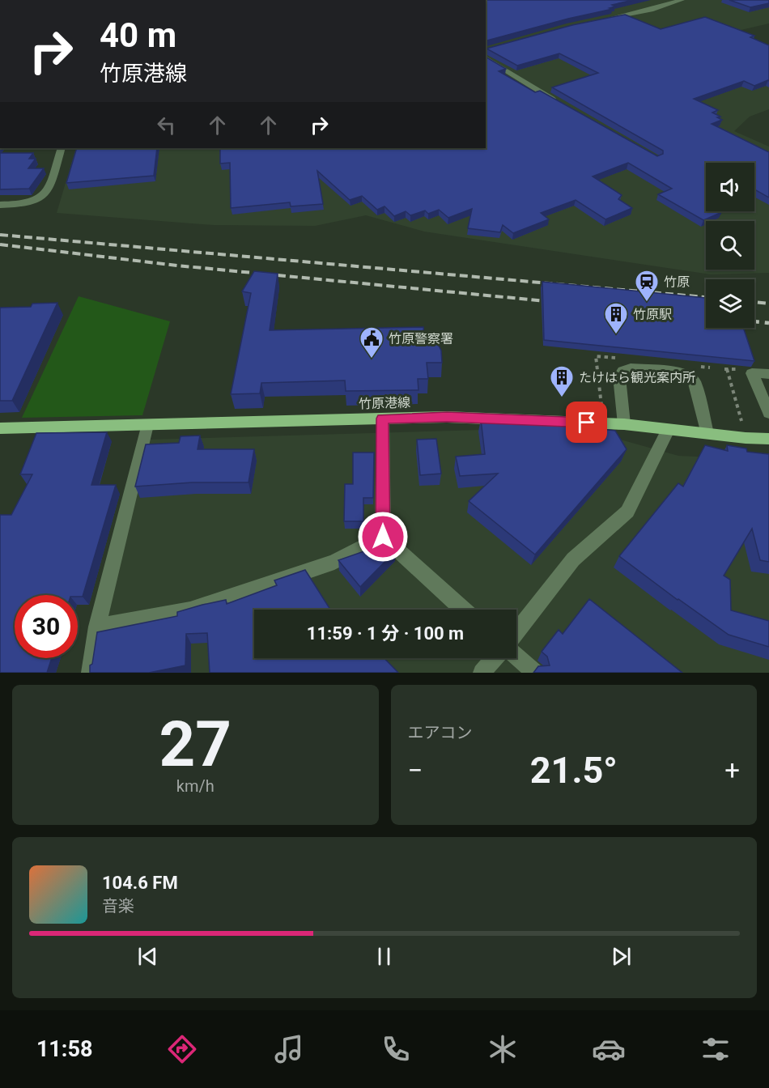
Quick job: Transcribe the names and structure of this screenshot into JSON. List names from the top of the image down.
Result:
{
  "streets": {
    "main road": ["竹原港線"]
  },
  "places": {
    "station": ["竹原"],
    "building": ["竹原駅", "たけはら観光案内所"],
    "public building": ["竹原警察署"]
  },
  "page": {
    "turn": ["40 m", "竹原港線"],
    "limit": "30",
    "trip": "11:59 · 1 分 · 100 m",
    "tile": [
      ["27", "km/h"],
      "エアコン"
    ],
    "heat": ["−", "21.5°", "+"],
    "song": ["104.6 FM", "音楽"],
    "tabs": "11:58"
  }
}
